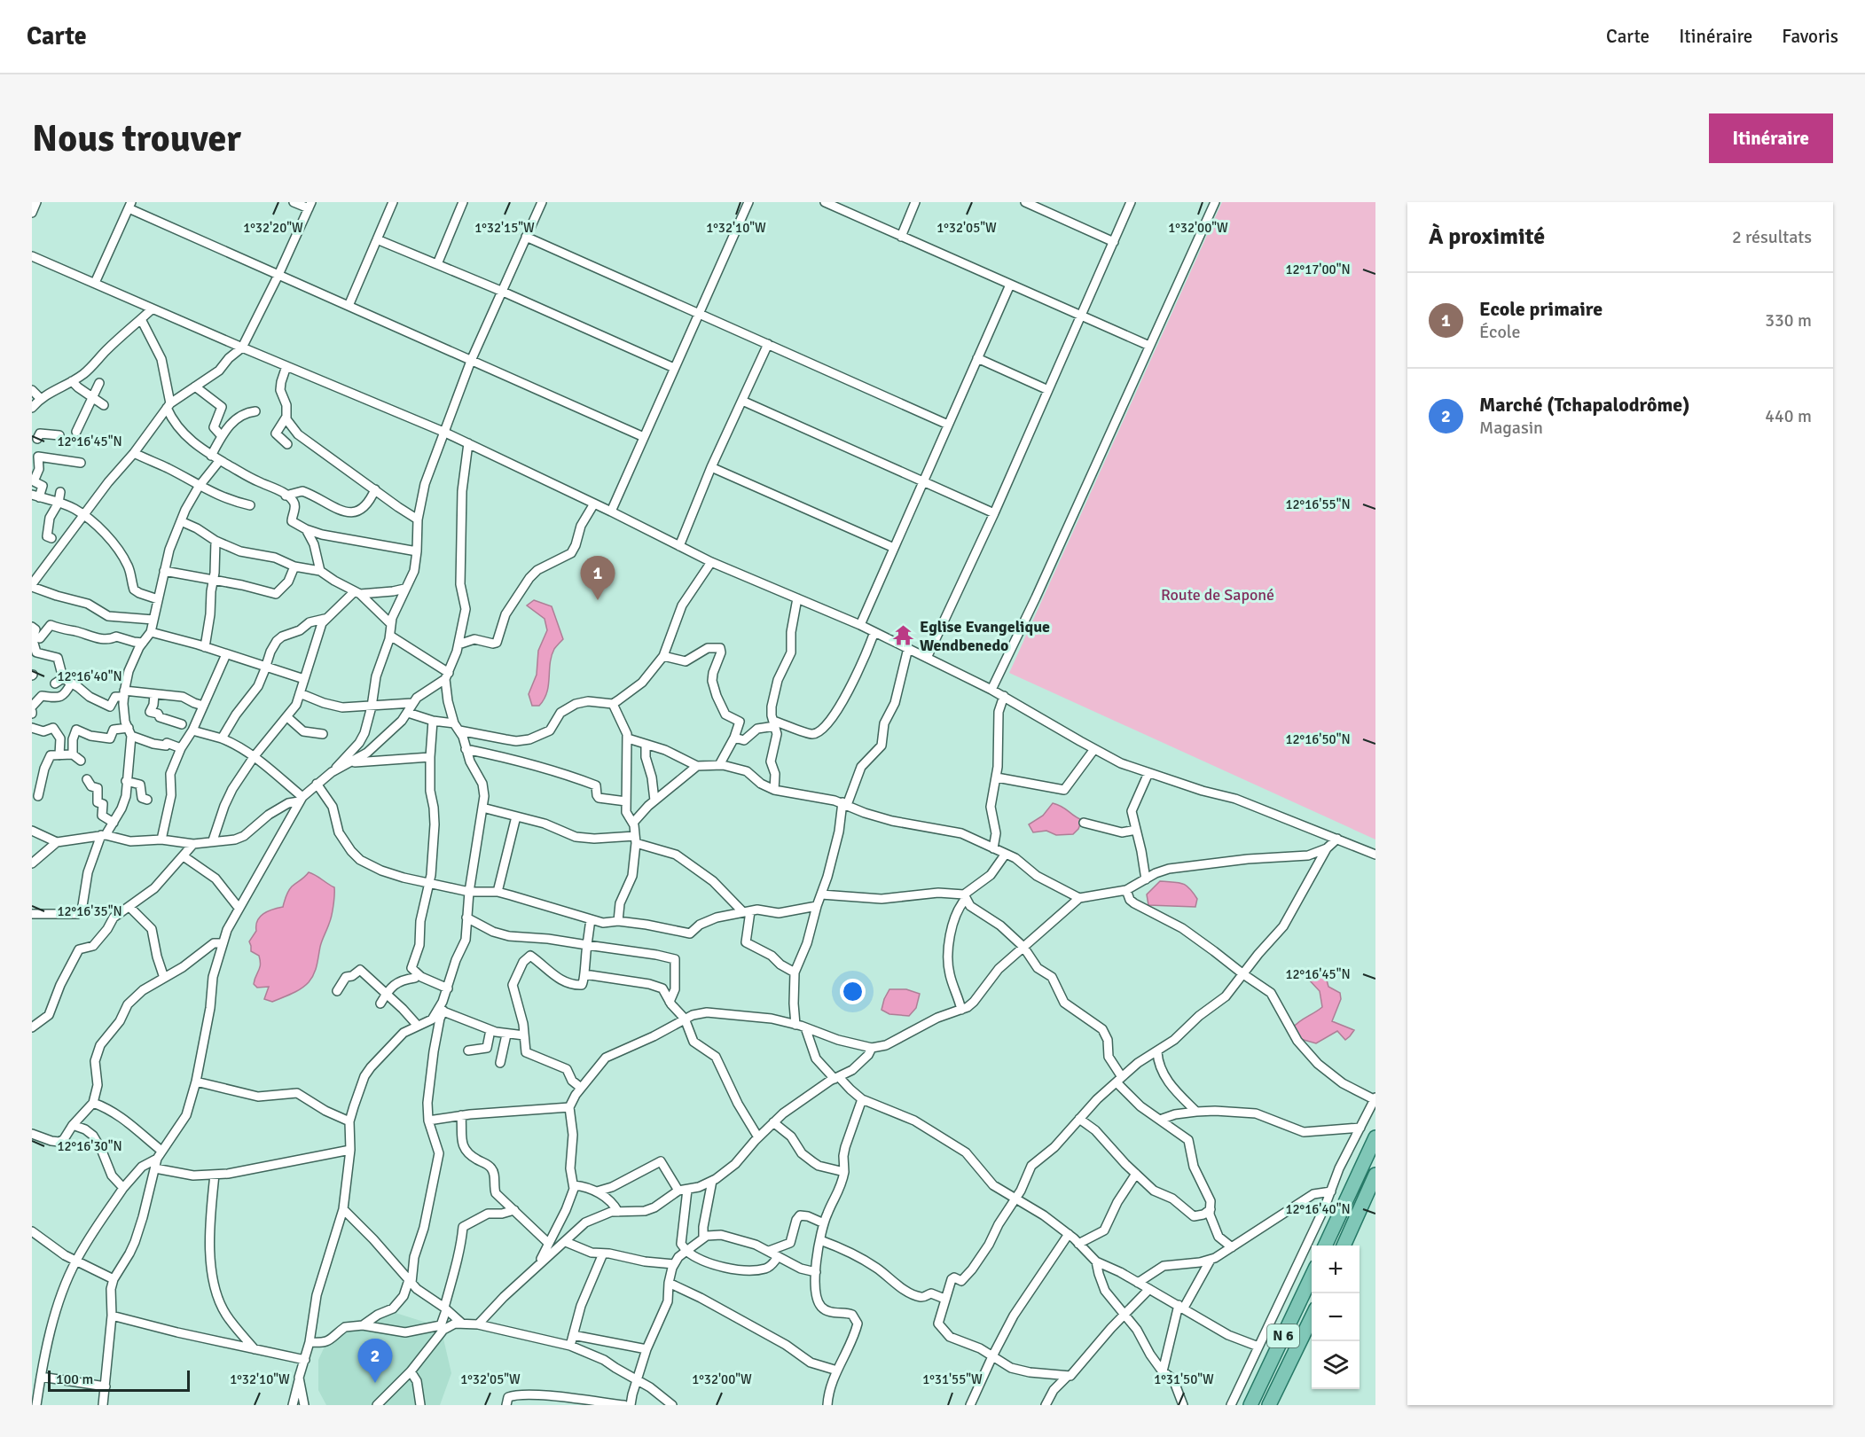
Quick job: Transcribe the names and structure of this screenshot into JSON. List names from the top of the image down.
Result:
{
  "streets": {
    "main road": ["N 6"]
  },
  "parks": ["Route de Saponé"],
  "places": {
    "temple": ["Eglise Evangelique Wendbenedo"]
  },
  "scale_bar": "100 m",
  "page": {
    "header": "Carte",
    "nav": ["Carte", "Itinéraire", "Favoris"],
    "buttons": "Itinéraire",
    "title": "Nous trouver",
    "heading": ["À proximité", "2 résultats"],
    "list": [
      {
        "mark": "1",
        "name": "Ecole primaire",
        "note": "École",
        "value": "330 m"
      },
      {
        "mark": "2",
        "name": "Marché (Tchapalodrôme)",
        "note": "Magasin",
        "value": "440 m"
      }
    ],
    "pins": ["1", "2"],
    "map_buttons": ["+", "−"],
    "scale": "100 m"
  },
  "coordinates": [
    "1°32'20\"W",
    "1°32'15\"W",
    "1°32'10\"W",
    "1°32'05\"W",
    "1°32'00\"W",
    "12°17'00\"N",
    "12°16'45\"N",
    "12°16'55\"N",
    "12°16'40\"N",
    "12°16'50\"N",
    "12°16'35\"N",
    "12°16'30\"N",
    "1°31'55\"W",
    "1°31'50\"W"
  ]
}
